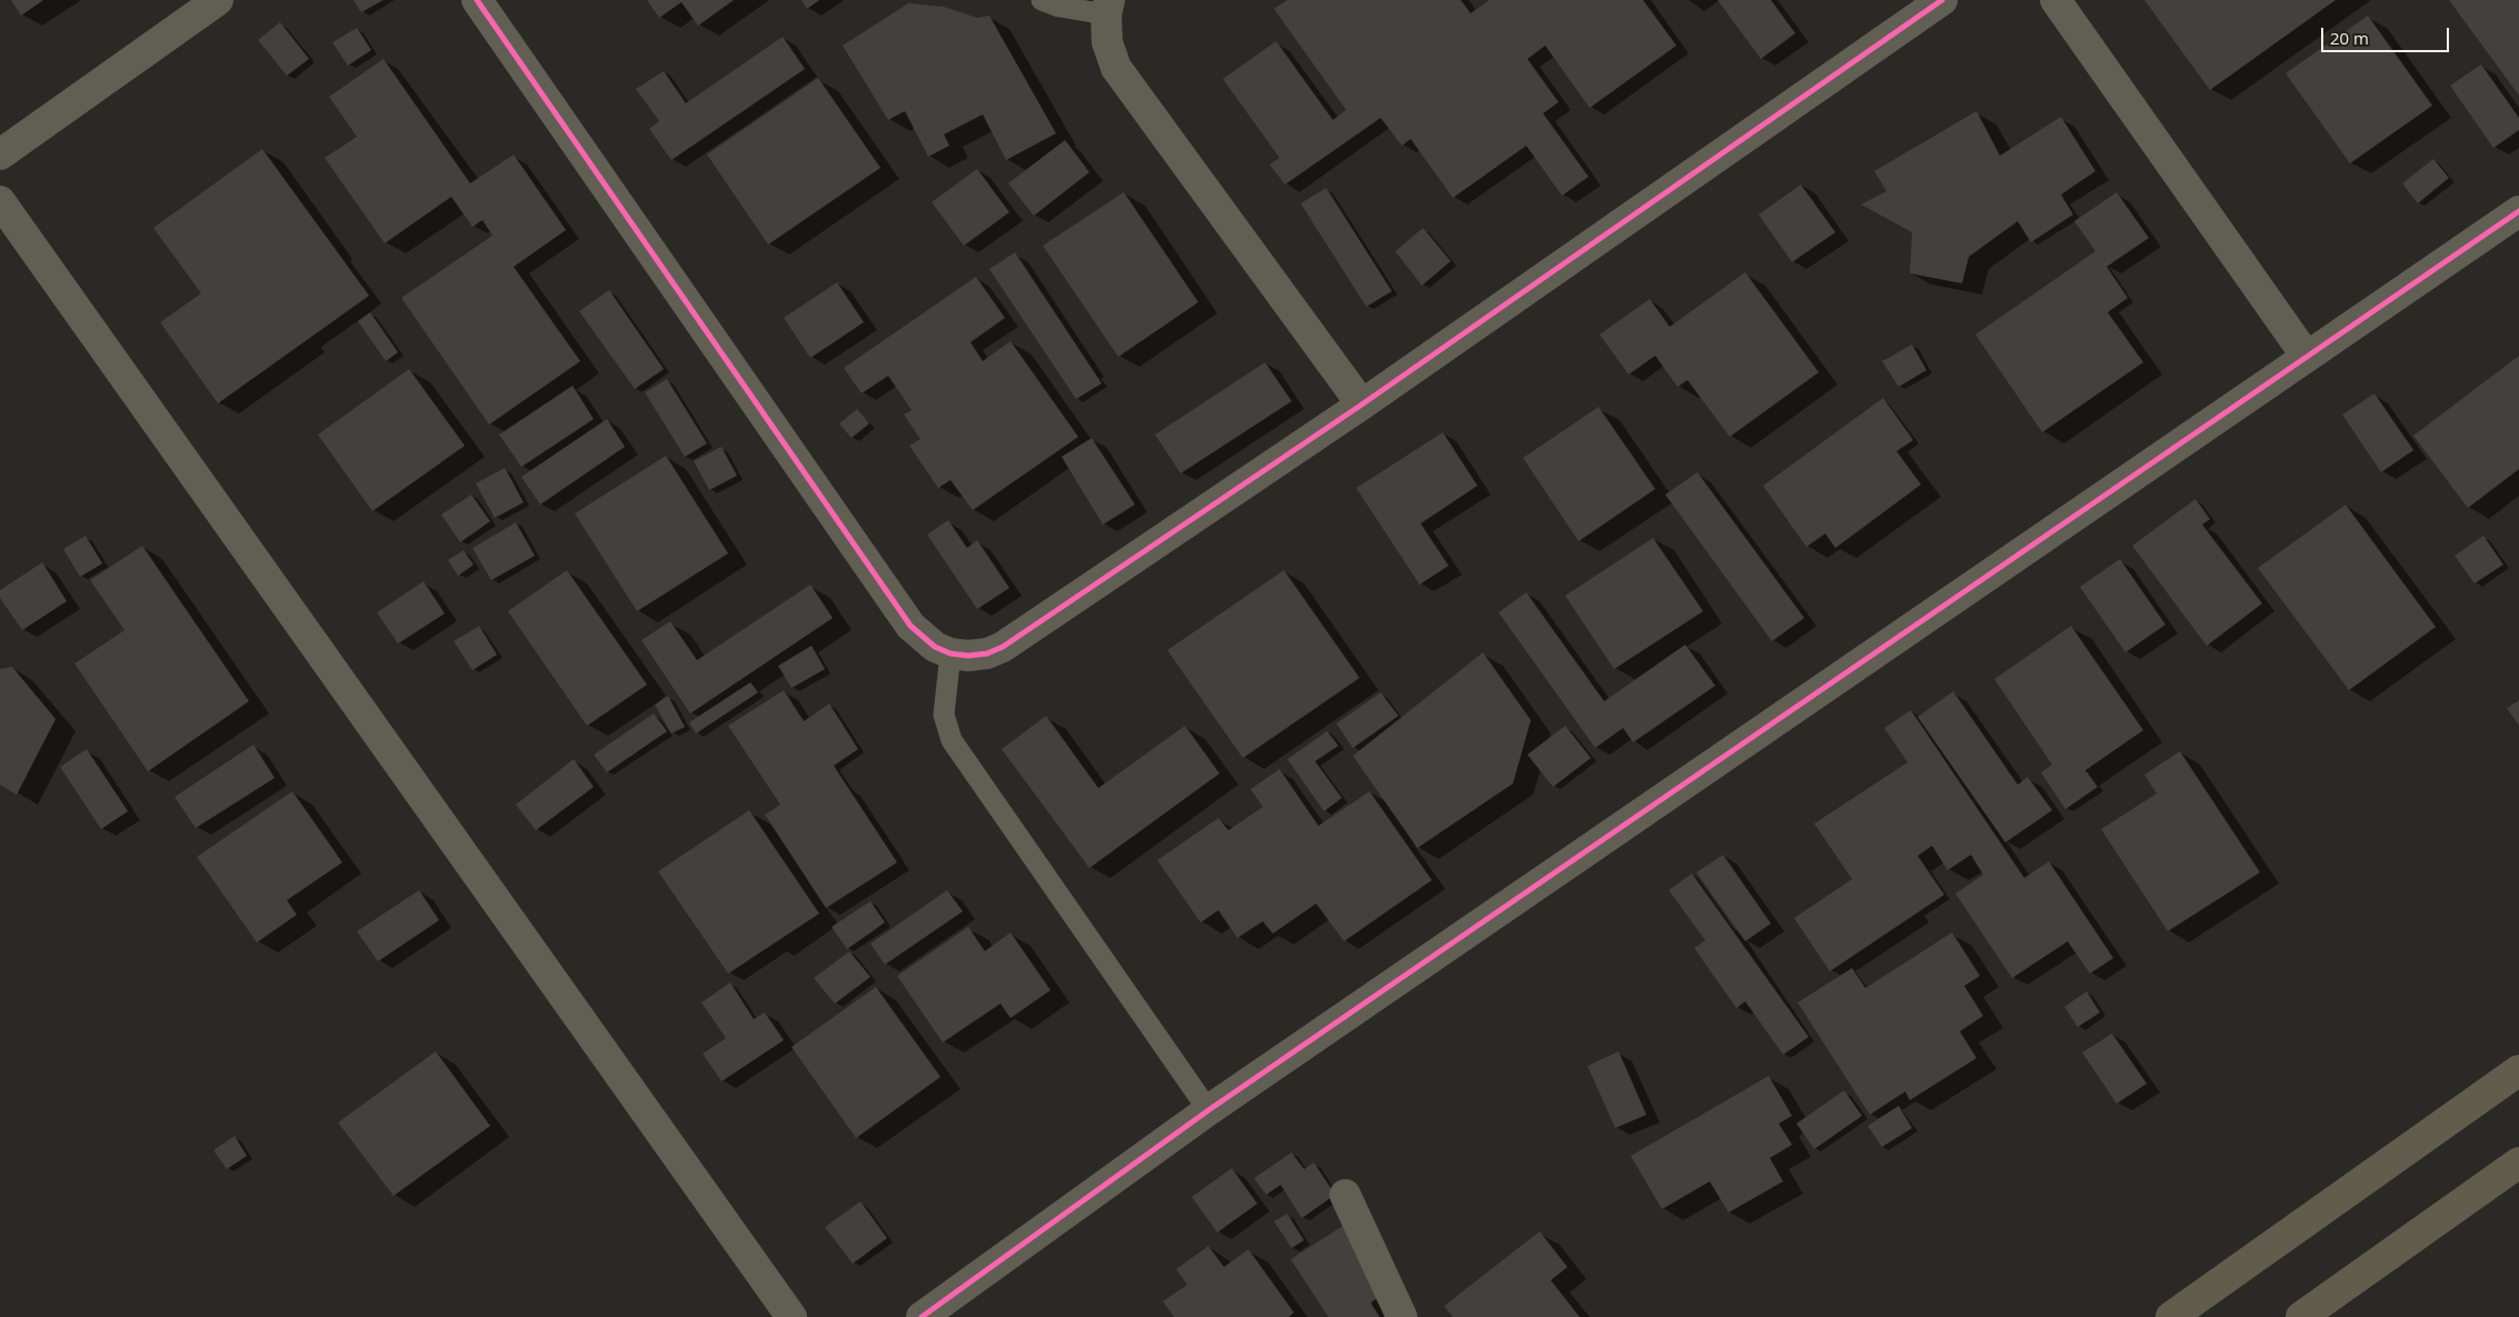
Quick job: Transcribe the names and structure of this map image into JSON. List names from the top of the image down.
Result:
{
  "scale_bar": "20 m"
}
